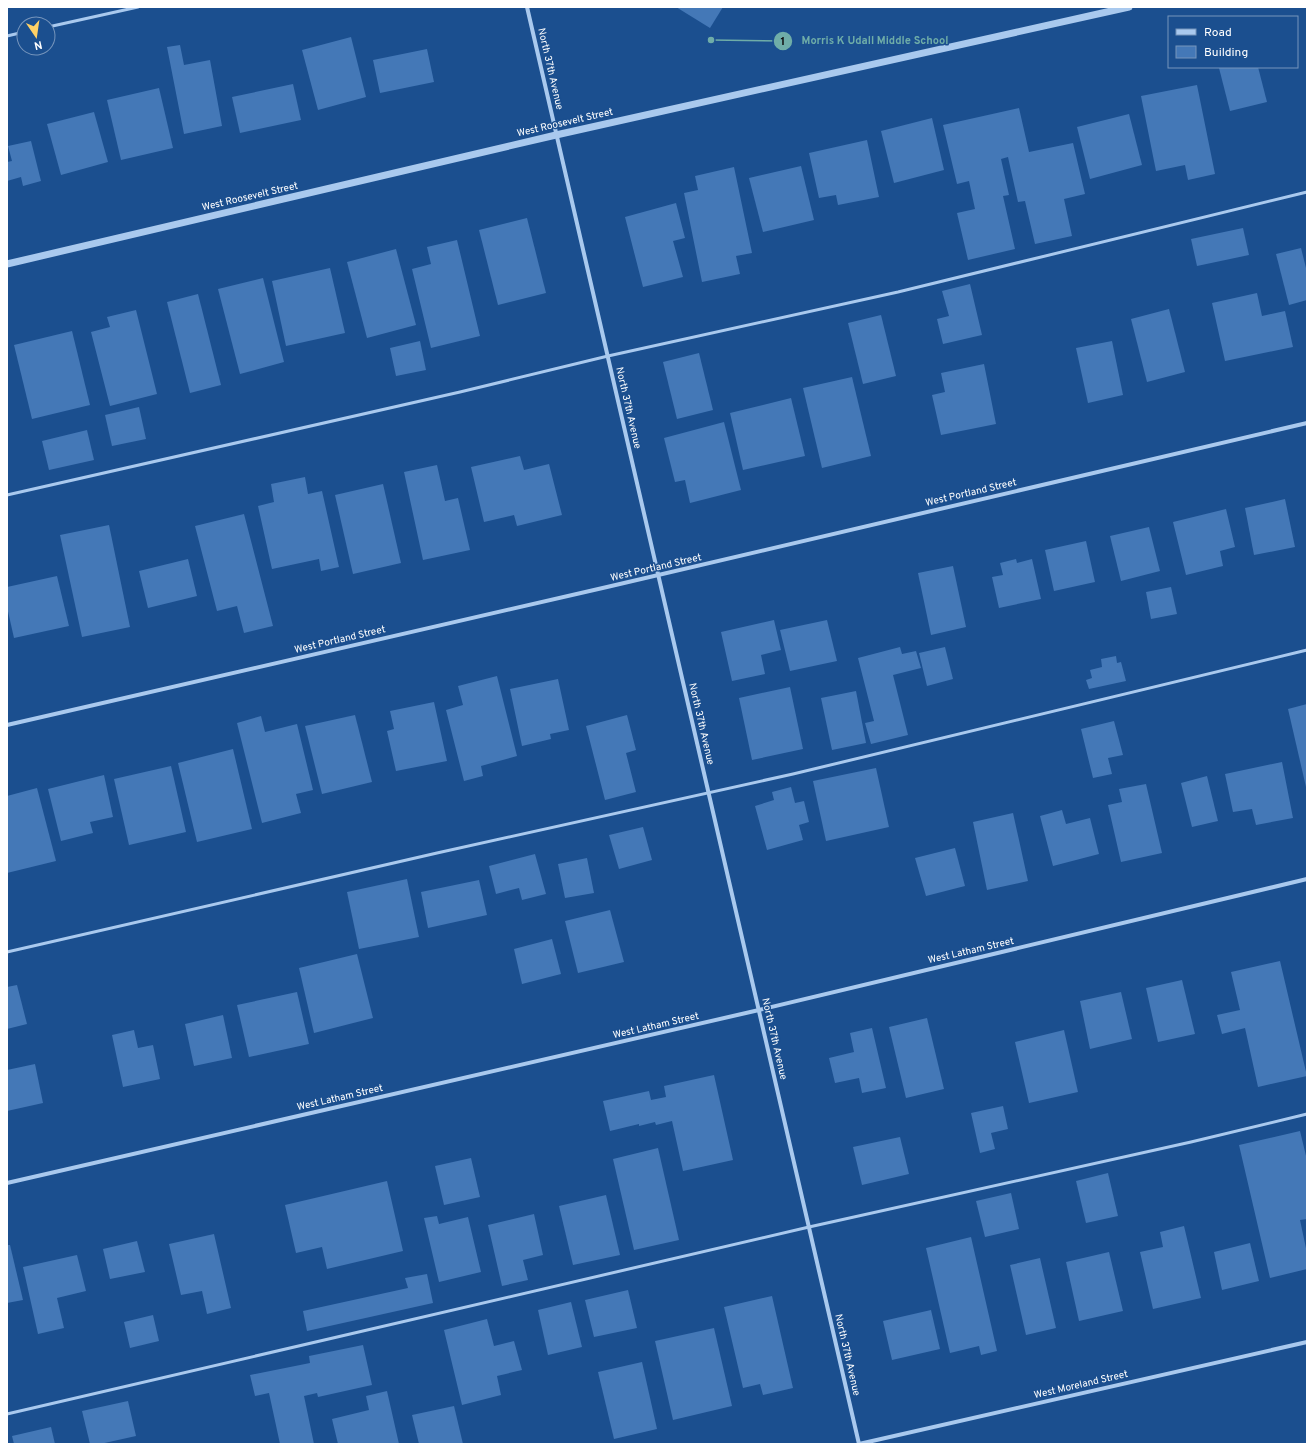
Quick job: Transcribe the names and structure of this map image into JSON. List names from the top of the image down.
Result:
{
  "streets": {
    "street": [
      "North 37th Avenue",
      "West Roosevelt Street",
      "West Portland Street",
      "West Latham Street",
      "West Moreland Street"
    ]
  },
  "crossings": [
    ["North 37th Avenue", "West Roosevelt Street"],
    ["North 37th Avenue", "West Portland Street"],
    ["North 37th Avenue", "West Latham Street"],
    ["North 37th Avenue", "West Moreland Street"]
  ],
  "places": ["Morris K Udall Middle School"],
  "legend": ["Road", "Building"],
  "north": "bottom"
}
